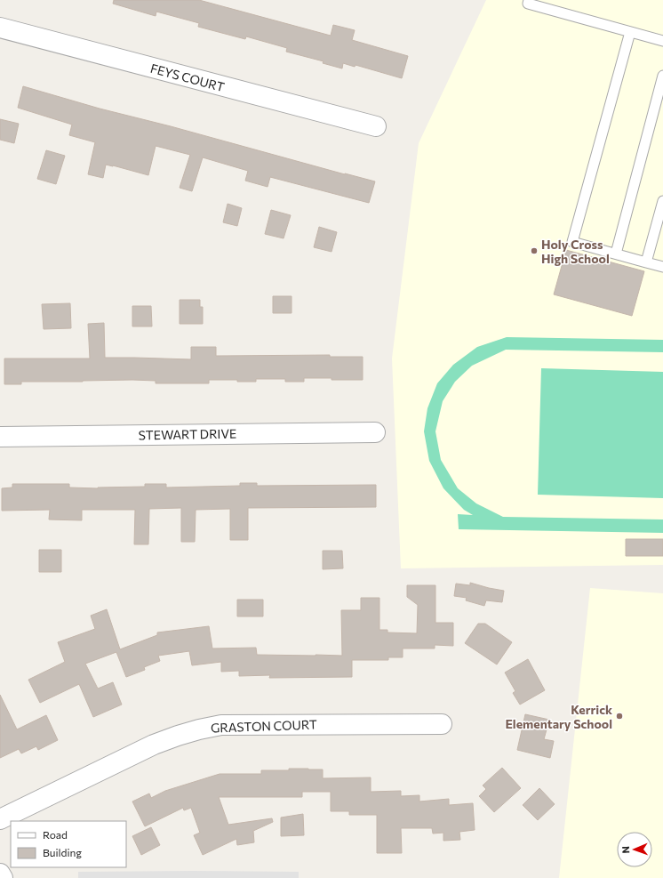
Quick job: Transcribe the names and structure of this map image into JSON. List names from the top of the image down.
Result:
{
  "streets": {
    "street": ["FEYS COURT", "STEWART DRIVE", "GRASTON COURT"]
  },
  "places": ["Holy Cross High School", "Kerrick Elementary School"],
  "legend": ["Road", "Building"],
  "north": "left"
}
